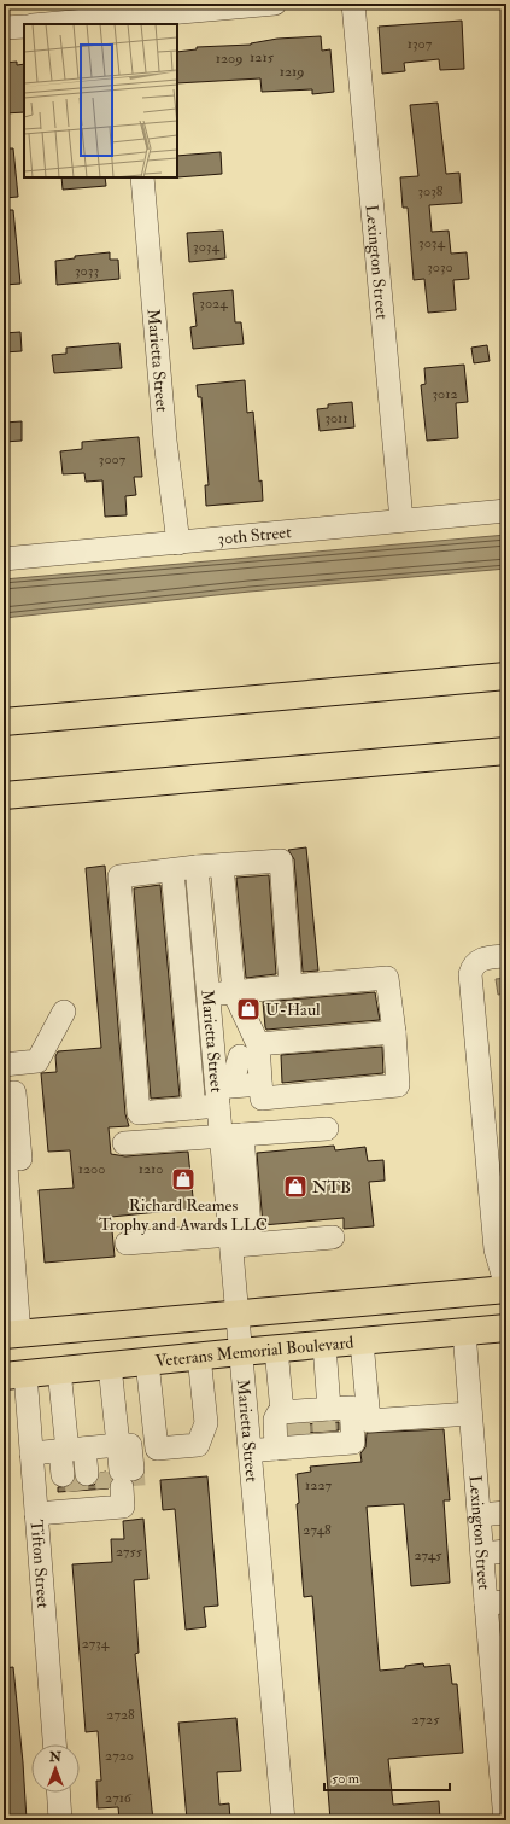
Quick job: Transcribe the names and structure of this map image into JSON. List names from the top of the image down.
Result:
{
  "streets": {
    "main road": ["Veterans Memorial Boulevard"],
    "street": [
      "Lexington Street",
      "Marietta Street",
      "30th Street",
      "Tifton Street"
    ]
  },
  "crossings": [
    ["Lexington Street", "30th Street"],
    ["Lexington Street", "Veterans Memorial Boulevard"],
    ["Marietta Street", "30th Street"],
    ["Marietta Street", "Veterans Memorial Boulevard"],
    ["Veterans Memorial Boulevard", "Tifton Street"]
  ],
  "places": {
    "shop": ["U-Haul", "Richard Reames Trophy and Awards LLC", "NTB"]
  },
  "house_numbers": [
    "1307",
    "1215",
    "1209",
    "1219",
    "3038",
    "3034",
    "3034",
    "3030",
    "3033",
    "3024",
    "3012",
    "3011",
    "3007",
    "1200",
    "1210",
    "1227",
    "2748",
    "2755",
    "2745",
    "2734",
    "2728",
    "2725",
    "2720",
    "2716"
  ],
  "scale_bar": "50 m",
  "north": "top"
}
